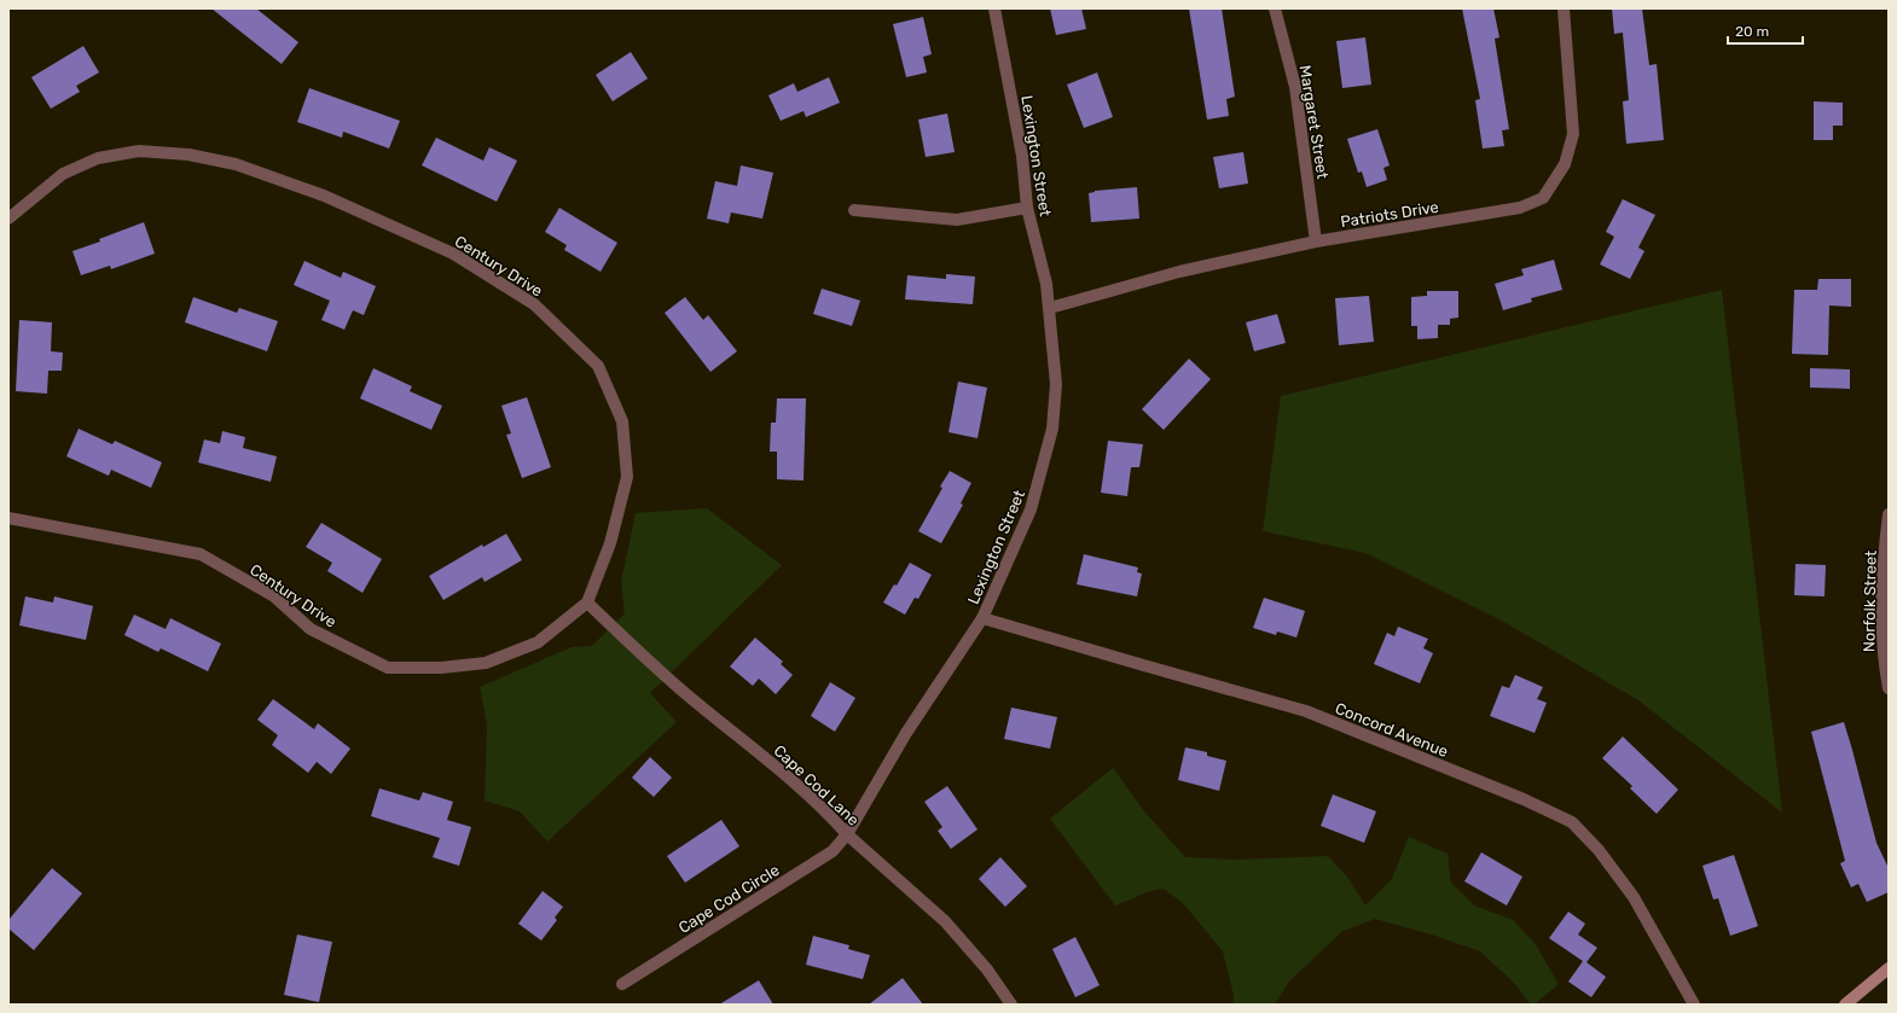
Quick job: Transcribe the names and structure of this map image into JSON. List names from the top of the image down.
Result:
{
  "streets": {
    "street": [
      "Margaret Street",
      "Lexington Street",
      "Patriots Drive",
      "Century Drive",
      "Norfolk Street",
      "Concord Avenue",
      "Cape Cod Lane",
      "Cape Cod Circle"
    ]
  },
  "crossings": [
    ["Margaret Street", "Patriots Drive"],
    ["Lexington Street", "Patriots Drive"],
    ["Lexington Street", "Concord Avenue"],
    ["Lexington Street", "Cape Cod Lane"],
    ["Lexington Street", "Cape Cod Circle"],
    ["Century Drive", "Cape Cod Lane"],
    ["Cape Cod Lane", "Cape Cod Circle"]
  ],
  "scale_bar": "20 m"
}
